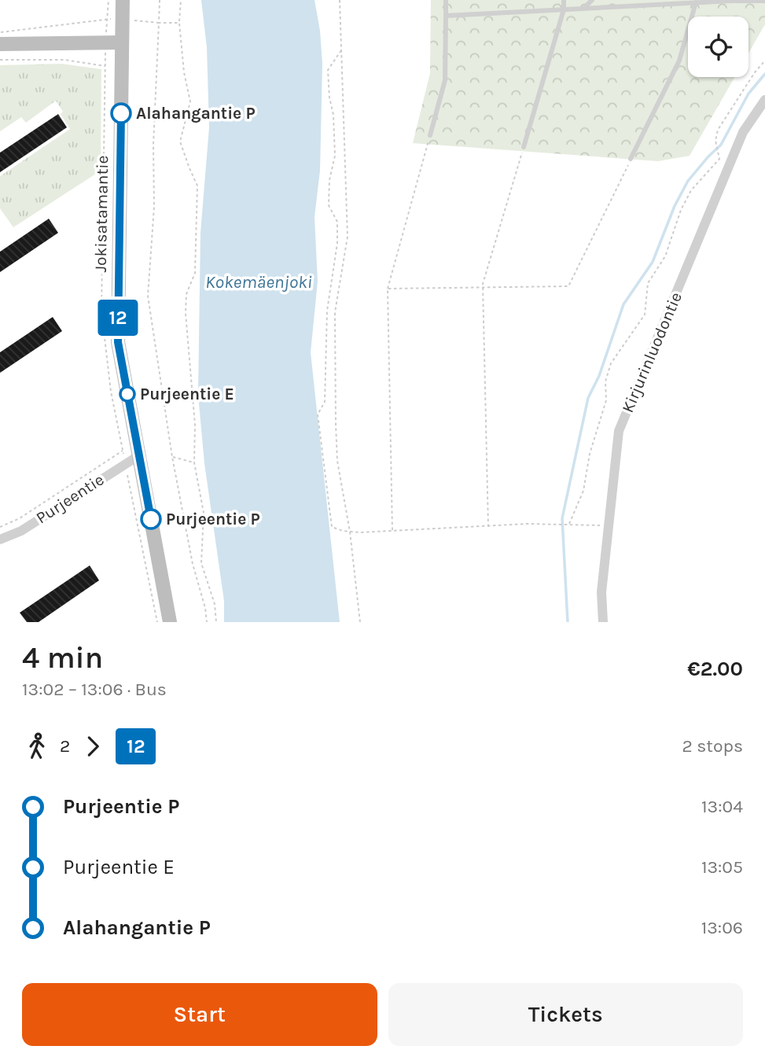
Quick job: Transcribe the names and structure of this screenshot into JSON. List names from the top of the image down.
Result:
{
  "streets": {
    "street": ["Jokisatamantie", "Kirjurinluodontie", "Purjeentie"]
  },
  "crossings": [
    ["Jokisatamantie", "Purjeentie"]
  ],
  "water": ["Kokemäenjoki"],
  "places": ["Alahangantie P", "Purjeentie E", "Purjeentie P"],
  "lines": ["bus line 12"],
  "page": {
    "on_map": "12",
    "heading": ["4 min", "13:02 – 13:06 · Bus", "€2.00"],
    "legs": ["2", "12", "2 stops"],
    "list": [
      {
        "name": "Purjeentie P",
        "value": "13:04"
      },
      {
        "name": "Purjeentie E",
        "value": "13:05"
      },
      {
        "name": "Alahangantie P",
        "value": "13:06"
      }
    ],
    "buttons": ["Start", "Tickets"]
  }
}
